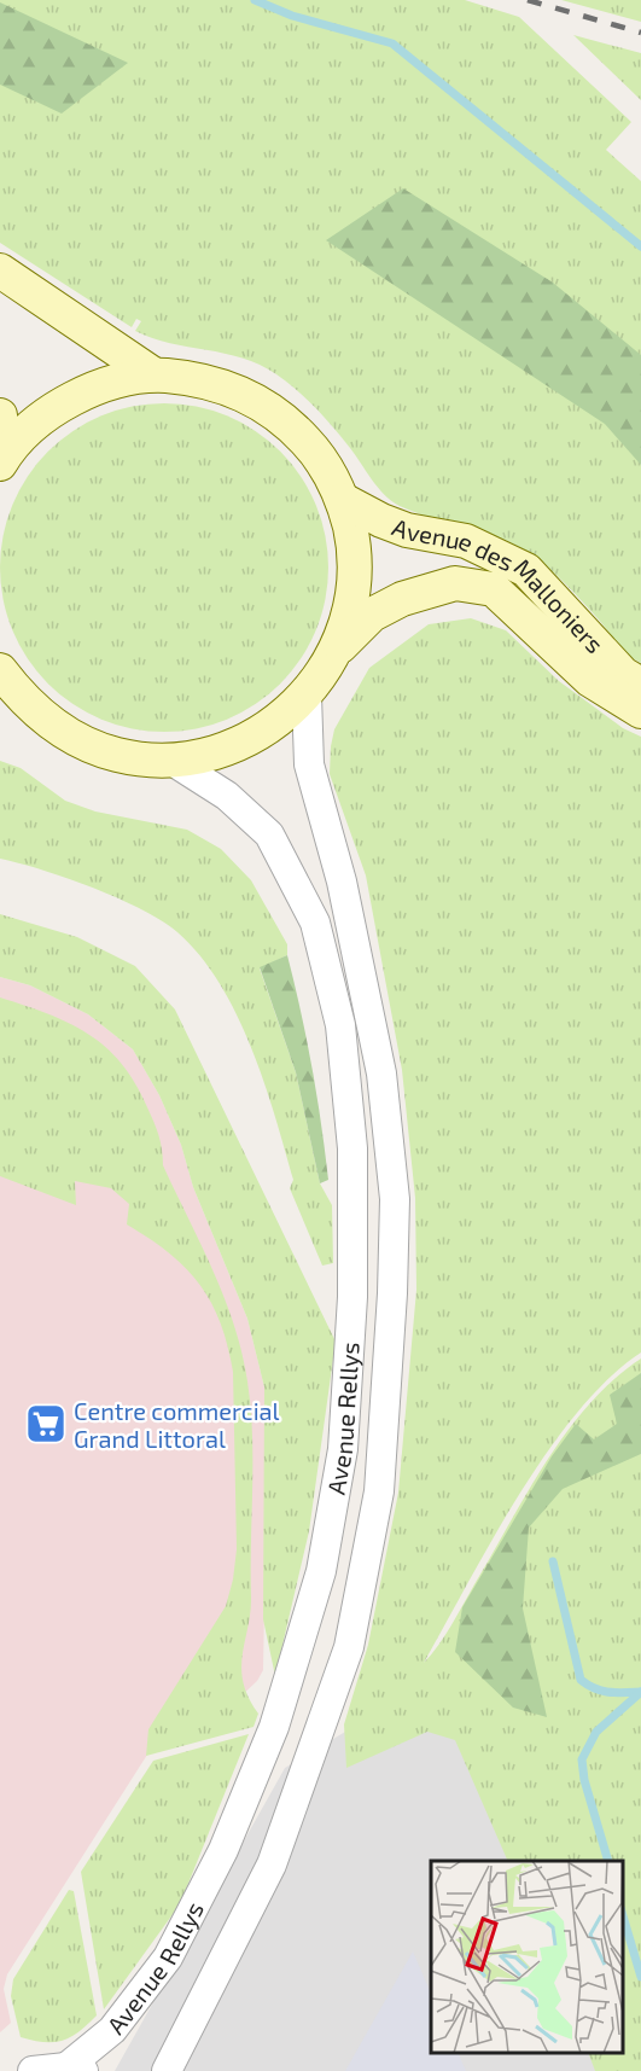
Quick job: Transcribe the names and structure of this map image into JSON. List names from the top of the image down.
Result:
{
  "streets": {
    "main road": ["Avenue des Malloniers"],
    "street": ["Avenue Rellys"]
  },
  "places": {
    "supermarket": ["Centre commercial Grand Littoral"]
  }
}
